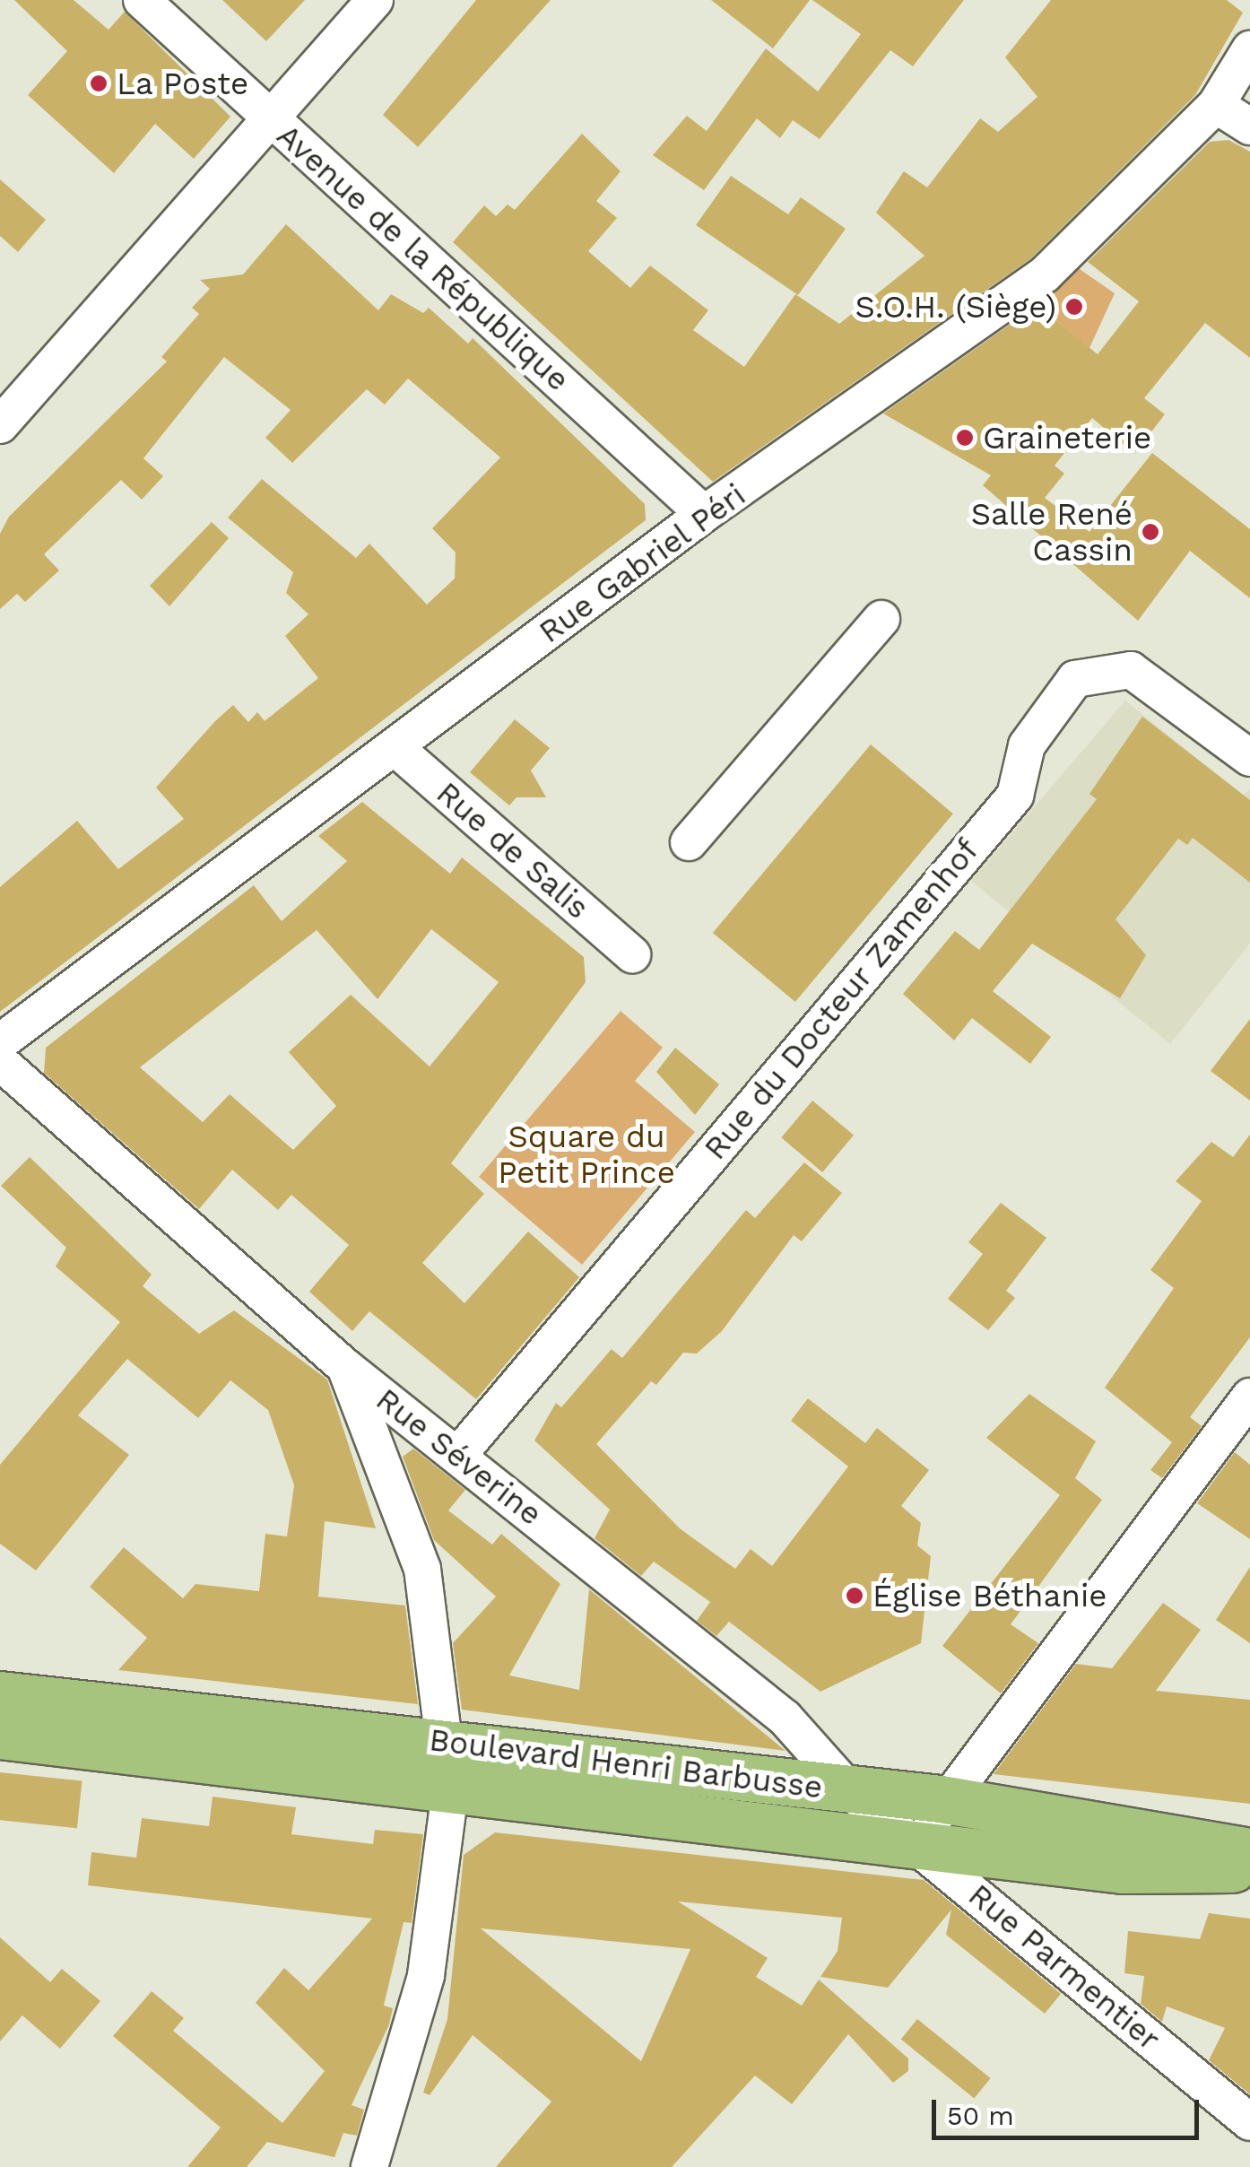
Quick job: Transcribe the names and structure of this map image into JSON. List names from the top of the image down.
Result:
{
  "streets": {
    "main road": ["Boulevard Henri Barbusse"],
    "street": [
      "Avenue de la République",
      "Rue Gabriel Péri",
      "Rue de Salis",
      "Rue du Docteur Zamenhof",
      "Rue Séverine",
      "Rue Parmentier"
    ]
  },
  "crossings": [
    ["Avenue de la République", "Rue Gabriel Péri"],
    ["Rue Gabriel Péri", "Rue de Salis"],
    ["Rue du Docteur Zamenhof", "Rue Séverine"],
    ["Rue Séverine", "Boulevard Henri Barbusse"],
    ["Rue Séverine", "Rue Parmentier"],
    ["Boulevard Henri Barbusse", "Rue Parmentier"]
  ],
  "parks": ["Square du Petit Prince"],
  "places": [
    "La Poste",
    "S.O.H. (Siège)",
    "Graineterie",
    "Salle René Cassin",
    "Église Béthanie"
  ],
  "scale_bar": "50 m"
}
